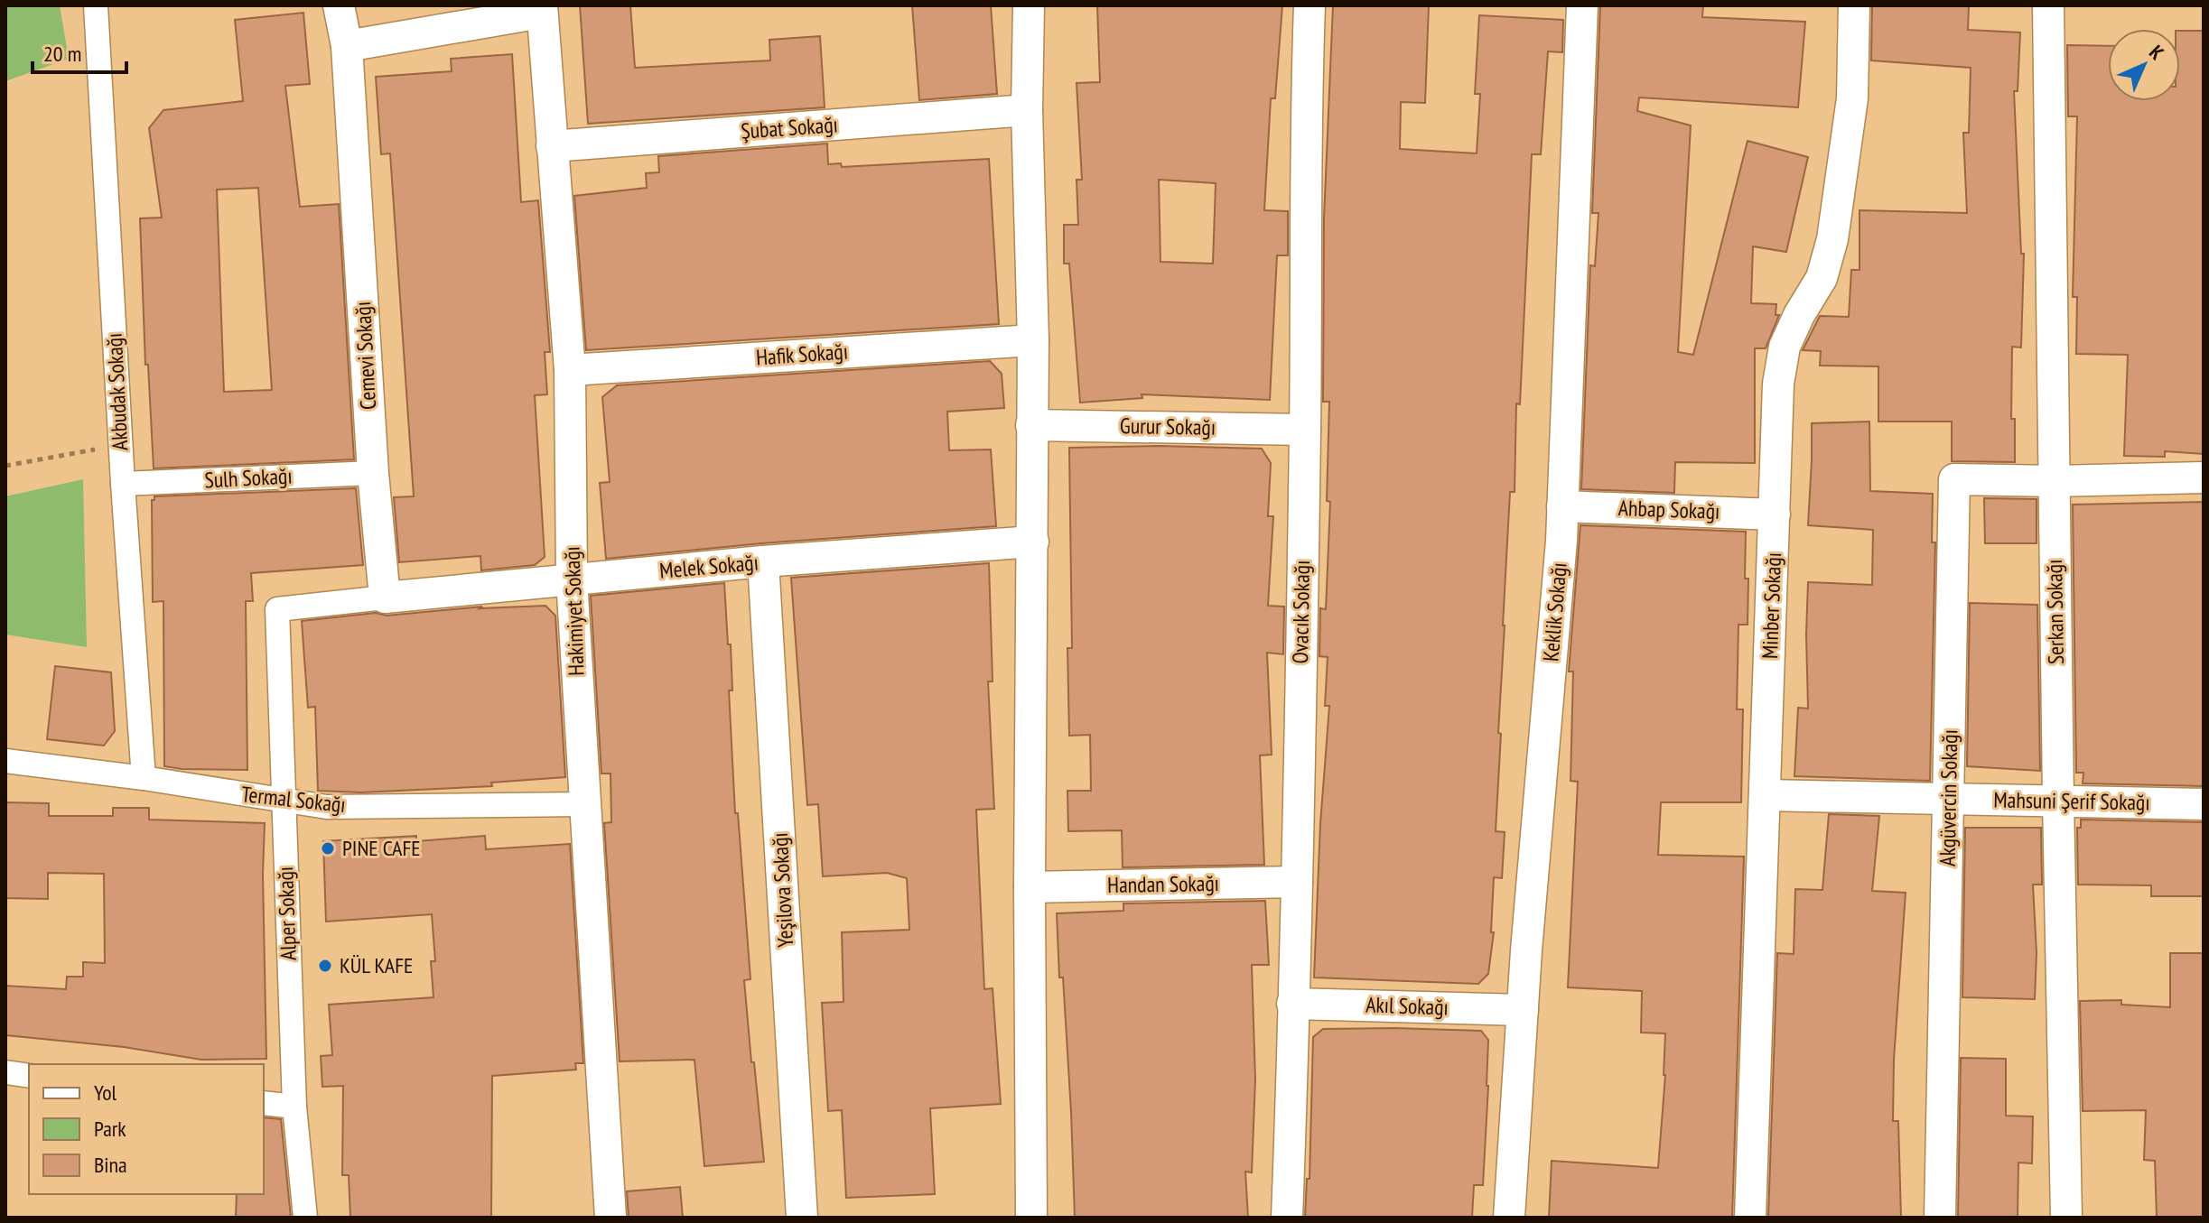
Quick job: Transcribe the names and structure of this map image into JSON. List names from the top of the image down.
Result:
{
  "streets": {
    "street": [
      "Şubat Sokağı",
      "Hafik Sokağı",
      "Cemevi Sokağı",
      "Akbudak Sokağı",
      "Gurur Sokağı",
      "Sulh Sokağı",
      "Ahbap Sokağı",
      "Melek Sokağı",
      "Minber Sokağı",
      "Hakimiyet Sokağı",
      "Ovacık Sokağı",
      "Keklik Sokağı",
      "Serkan Sokağı",
      "Akgüvercin Sokağı",
      "Termal Sokağı",
      "Mahsuni Şerif Sokağı",
      "Handan Sokağı",
      "Yeşilova Sokağı",
      "Alper Sokağı",
      "Akıl Sokağı"
    ]
  },
  "crossings": [
    ["Şubat Sokağı", "Hakimiyet Sokağı"],
    ["Hafik Sokağı", "Hakimiyet Sokağı"],
    ["Cemevi Sokağı", "Sulh Sokağı"],
    ["Cemevi Sokağı", "Melek Sokağı"],
    ["Cemevi Sokağı", "Alper Sokağı"],
    ["Akbudak Sokağı", "Sulh Sokağı"],
    ["Akbudak Sokağı", "Termal Sokağı"],
    ["Gurur Sokağı", "Ovacık Sokağı"],
    ["Ahbap Sokağı", "Minber Sokağı"],
    ["Ahbap Sokağı", "Keklik Sokağı"],
    ["Melek Sokağı", "Hakimiyet Sokağı"],
    ["Melek Sokağı", "Yeşilova Sokağı"],
    ["Melek Sokağı", "Alper Sokağı"],
    ["Minber Sokağı", "Mahsuni Şerif Sokağı"],
    ["Hakimiyet Sokağı", "Termal Sokağı"],
    ["Ovacık Sokağı", "Handan Sokağı"],
    ["Ovacık Sokağı", "Akıl Sokağı"],
    ["Keklik Sokağı", "Akıl Sokağı"],
    ["Serkan Sokağı", "Akgüvercin Sokağı"],
    ["Serkan Sokağı", "Mahsuni Şerif Sokağı"],
    ["Akgüvercin Sokağı", "Mahsuni Şerif Sokağı"],
    ["Termal Sokağı", "Alper Sokağı"]
  ],
  "places": ["PINE CAFE", "KÜL KAFE"],
  "legend": ["Yol", "Park", "Bina"],
  "scale_bar": "20 m",
  "north": "top right"
}
